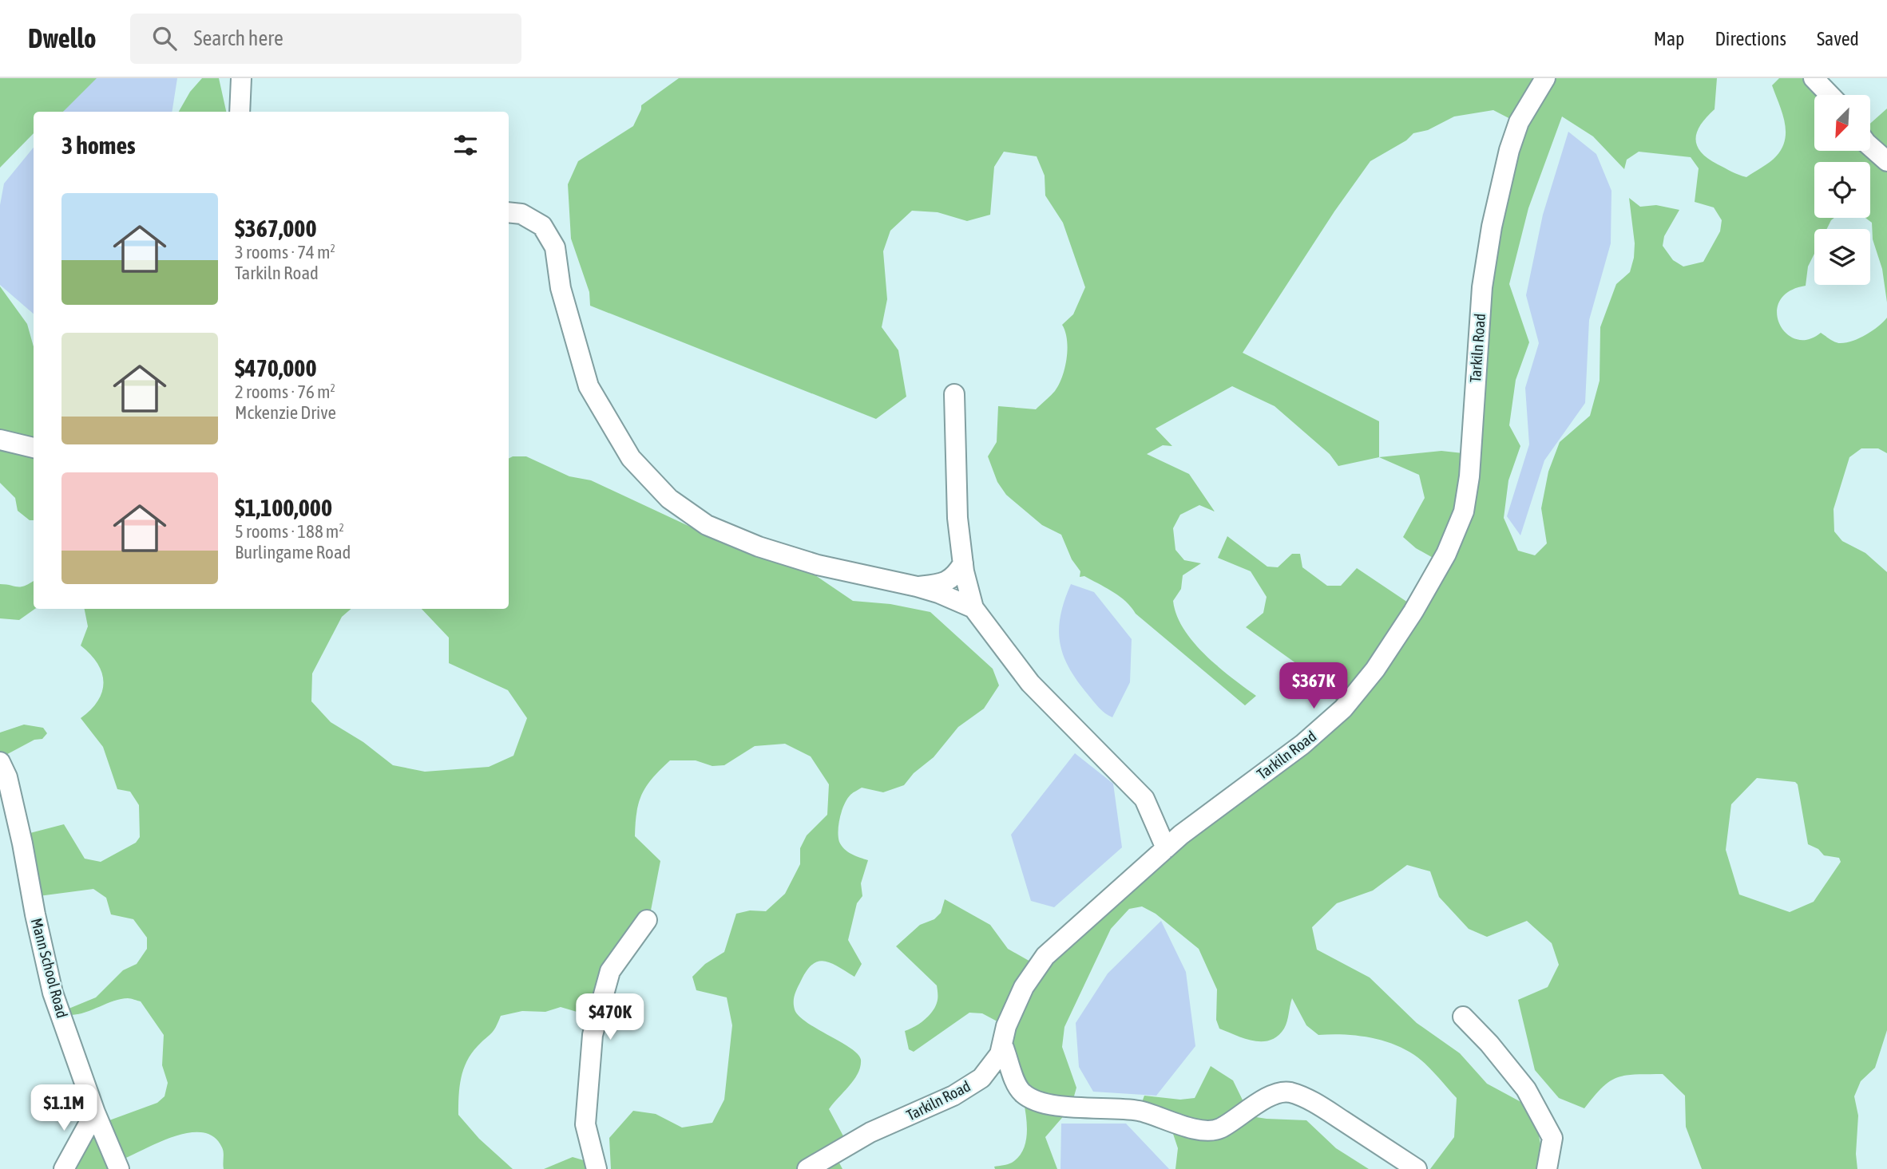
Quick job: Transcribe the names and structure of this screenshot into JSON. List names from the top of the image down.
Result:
{
  "streets": {
    "street": ["Tarkiln Road", "Mann School Road"]
  },
  "north": "bottom left",
  "page": {
    "header": "Dwello",
    "search": "Search here",
    "nav": ["Map", "Directions", "Saved"],
    "heading": "3 homes",
    "list": [
      {
        "name": "$367,000",
        "note": "3 rooms · 74 m² · Tarkiln Road"
      },
      {
        "name": "$470,000",
        "note": "2 rooms · 76 m² · Mckenzie Drive"
      },
      {
        "name": "$1,100,000",
        "note": "5 rooms · 188 m² · Burlingame Road"
      }
    ],
    "price": ["$367K", "$470K", "$1.1M"]
  }
}
